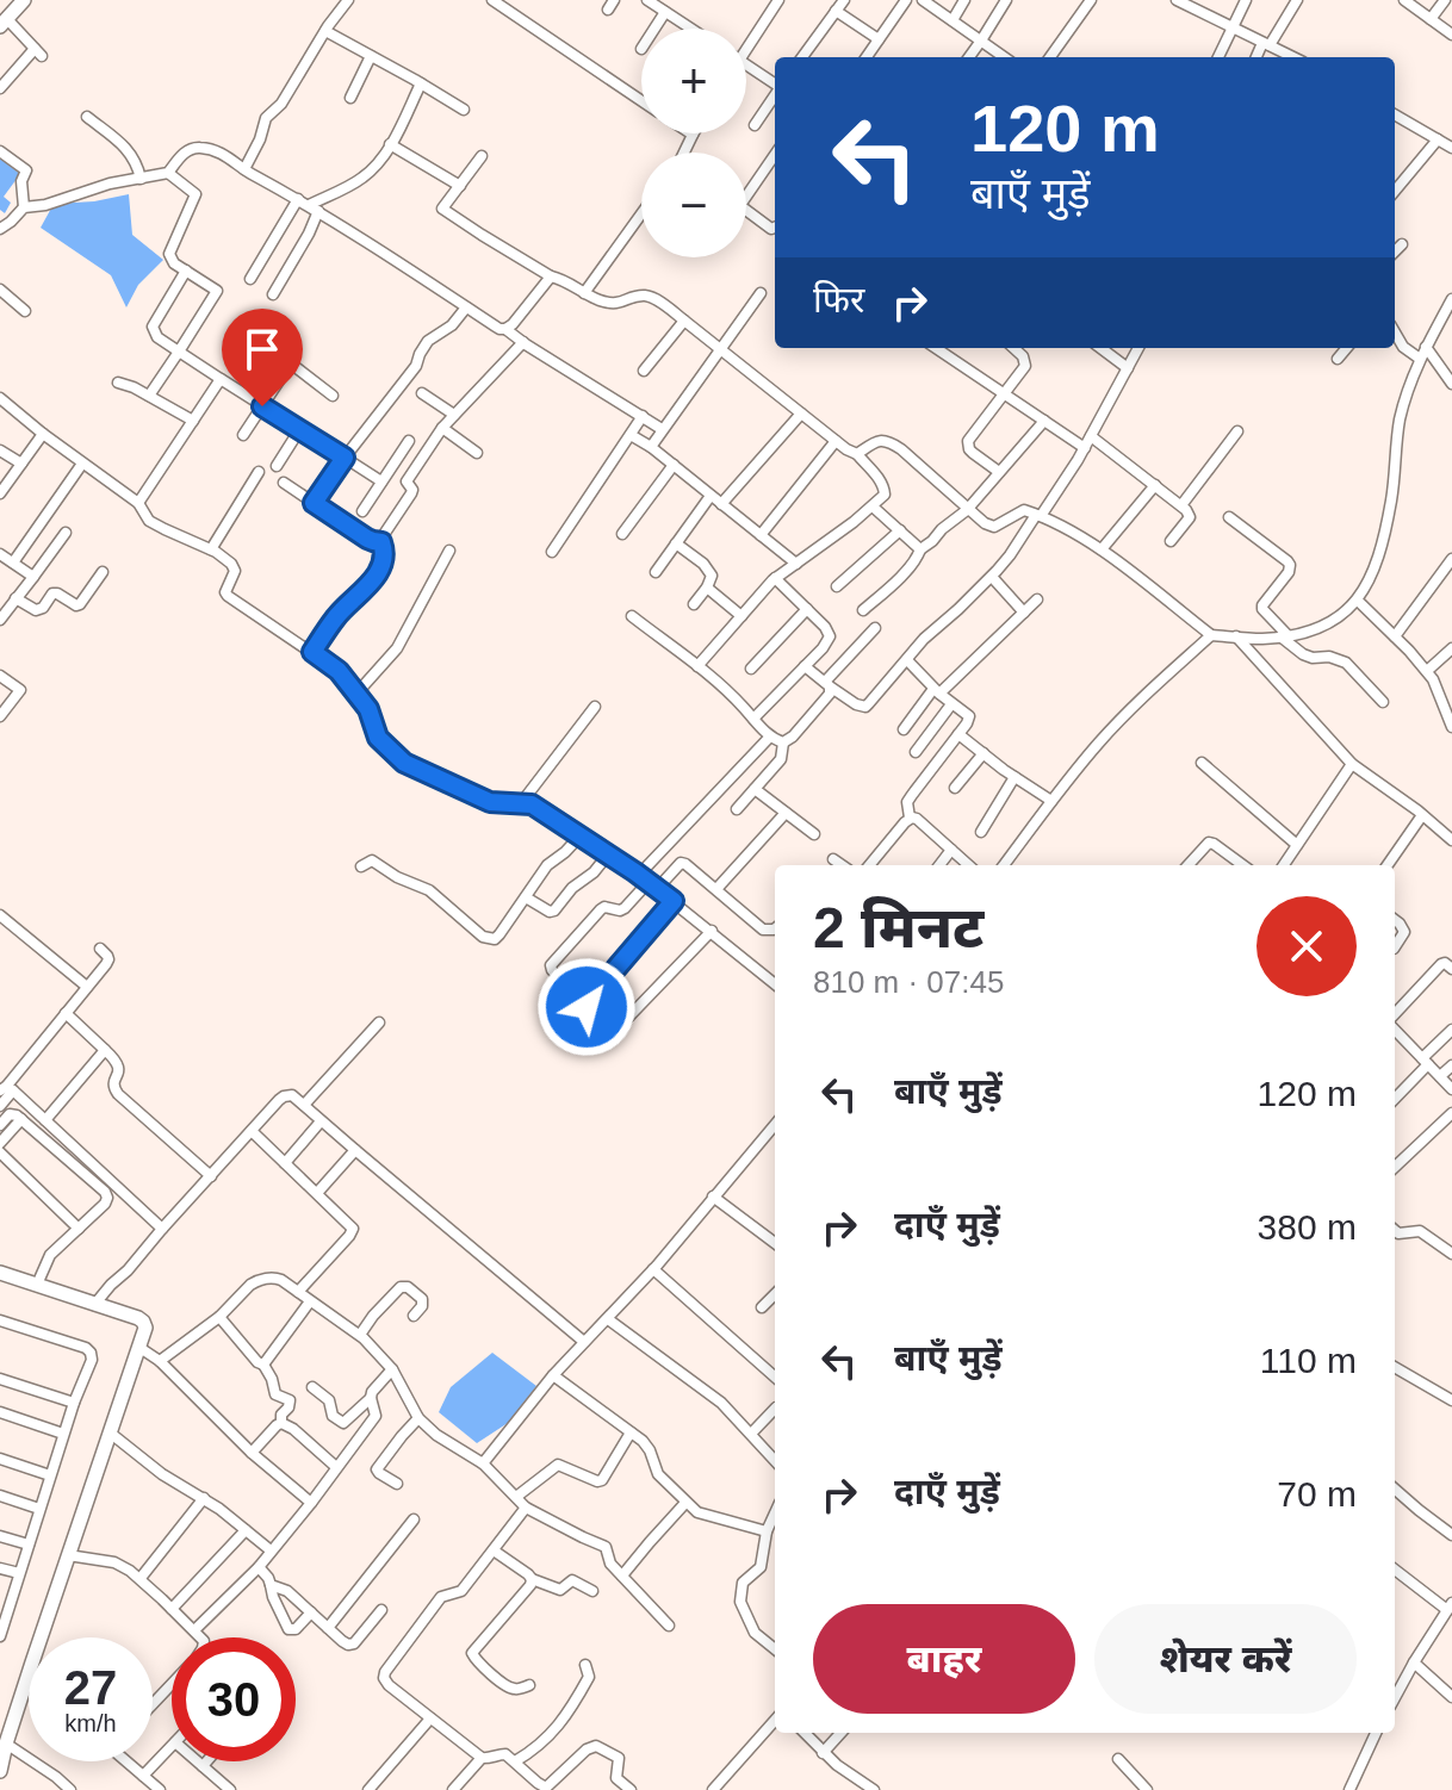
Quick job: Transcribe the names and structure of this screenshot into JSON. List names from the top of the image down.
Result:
{
  "page": {
    "map_buttons": ["+", "−"],
    "turn": ["120 m", "बाएँ मुड़ें"],
    "then": "फिर",
    "heading": ["2 मिनट", "810 m · 07:45"],
    "list": [
      {
        "name": "बाएँ मुड़ें",
        "value": "120 m"
      },
      {
        "name": "दाएँ मुड़ें",
        "value": "380 m"
      },
      {
        "name": "बाएँ मुड़ें",
        "value": "110 m"
      },
      {
        "name": "दाएँ मुड़ें",
        "value": "70 m"
      }
    ],
    "buttons": ["बाहर", "शेयर करें"],
    "speed": "27 km/h",
    "limit": "30"
  }
}
